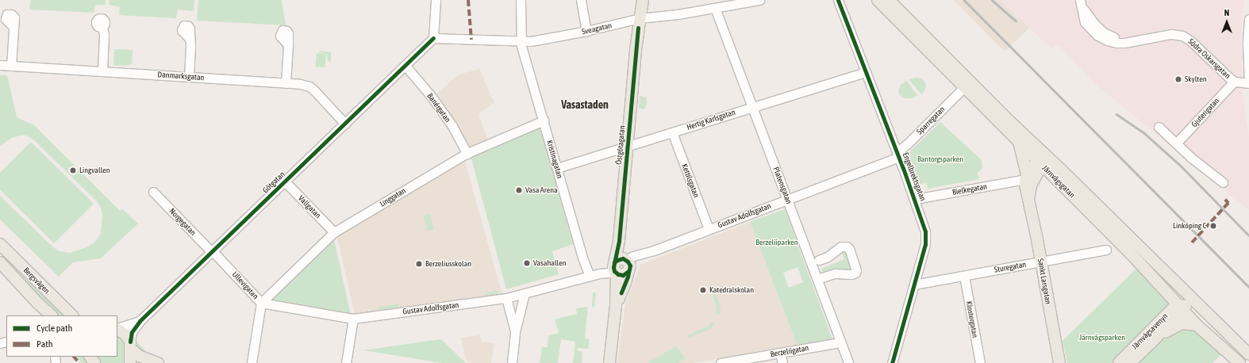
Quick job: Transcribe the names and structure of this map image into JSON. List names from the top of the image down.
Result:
{
  "streets": {
    "main road": [
      "Östgötagatan",
      "Järnvägsgatan",
      "Bergsvägen",
      "Sankt Larsgatan",
      "Järnvägsavenyn"
    ],
    "street": [
      "Sveagatan",
      "Södra Oskarsgatan",
      "Danmarksgatan",
      "Banérgatan",
      "Gjuterigatan",
      "Hertig Karlsgatan",
      "Sparregatan",
      "Kristinagatan",
      "Engelbrektsgatan",
      "Kettilsgatan",
      "Götgatan",
      "Platensgatan",
      "Bielkegatan",
      "Linggatan",
      "Vallgatan",
      "Gustav Adolfsgatan",
      "Norgegatan",
      "Sturegatan",
      "Ullevigatan",
      "Klostergatan",
      "Berzeliigatan"
    ]
  },
  "crossings": [
    ["Sveagatan", "Östgötagatan"],
    ["Sveagatan", "Kristinagatan"],
    ["Sveagatan", "Götgatan"],
    ["Sveagatan", "Platensgatan"],
    ["Södra Oskarsgatan", "Gjuterigatan"],
    ["Danmarksgatan", "Götgatan"],
    ["Banérgatan", "Götgatan"],
    ["Banérgatan", "Linggatan"],
    ["Hertig Karlsgatan", "Östgötagatan"],
    ["Hertig Karlsgatan", "Kristinagatan"],
    ["Hertig Karlsgatan", "Engelbrektsgatan"],
    ["Hertig Karlsgatan", "Kettilsgatan"],
    ["Hertig Karlsgatan", "Platensgatan"],
    ["Sparregatan", "Engelbrektsgatan"],
    ["Sparregatan", "Järnvägsgatan"],
    ["Sparregatan", "Gustav Adolfsgatan"],
    ["Östgötagatan", "Gustav Adolfsgatan"],
    ["Kristinagatan", "Linggatan"],
    ["Kristinagatan", "Gustav Adolfsgatan"],
    ["Engelbrektsgatan", "Bielkegatan"],
    ["Engelbrektsgatan", "Gustav Adolfsgatan"],
    ["Engelbrektsgatan", "Sturegatan"],
    ["Kettilsgatan", "Gustav Adolfsgatan"],
    ["Järnvägsgatan", "Sankt Larsgatan"],
    ["Järnvägsgatan", "Järnvägsavenyn"],
    ["Götgatan", "Vallgatan"],
    ["Götgatan", "Norgegatan"],
    ["Götgatan", "Ullevigatan"],
    ["Platensgatan", "Gustav Adolfsgatan"],
    ["Platensgatan", "Berzeliigatan"],
    ["Bielkegatan", "Sankt Larsgatan"],
    ["Linggatan", "Vallgatan"],
    ["Linggatan", "Gustav Adolfsgatan"],
    ["Linggatan", "Ullevigatan"],
    ["Gustav Adolfsgatan", "Ullevigatan"],
    ["Norgegatan", "Ullevigatan"],
    ["Sturegatan", "Sankt Larsgatan"],
    ["Sturegatan", "Klostergatan"]
  ],
  "districts": ["Vasastaden"],
  "parks": ["Bantorgsparken", "Berzeliiparken", "Järnvägsparken"],
  "places": [
    "Skylten",
    "Lingvallen",
    "Vasa Arena",
    "Linköping C",
    "Vasahallen",
    "Berzeliusskolan",
    "Katedralskolan"
  ],
  "legend": ["Cycle path", "Path"],
  "north": "top"
}
